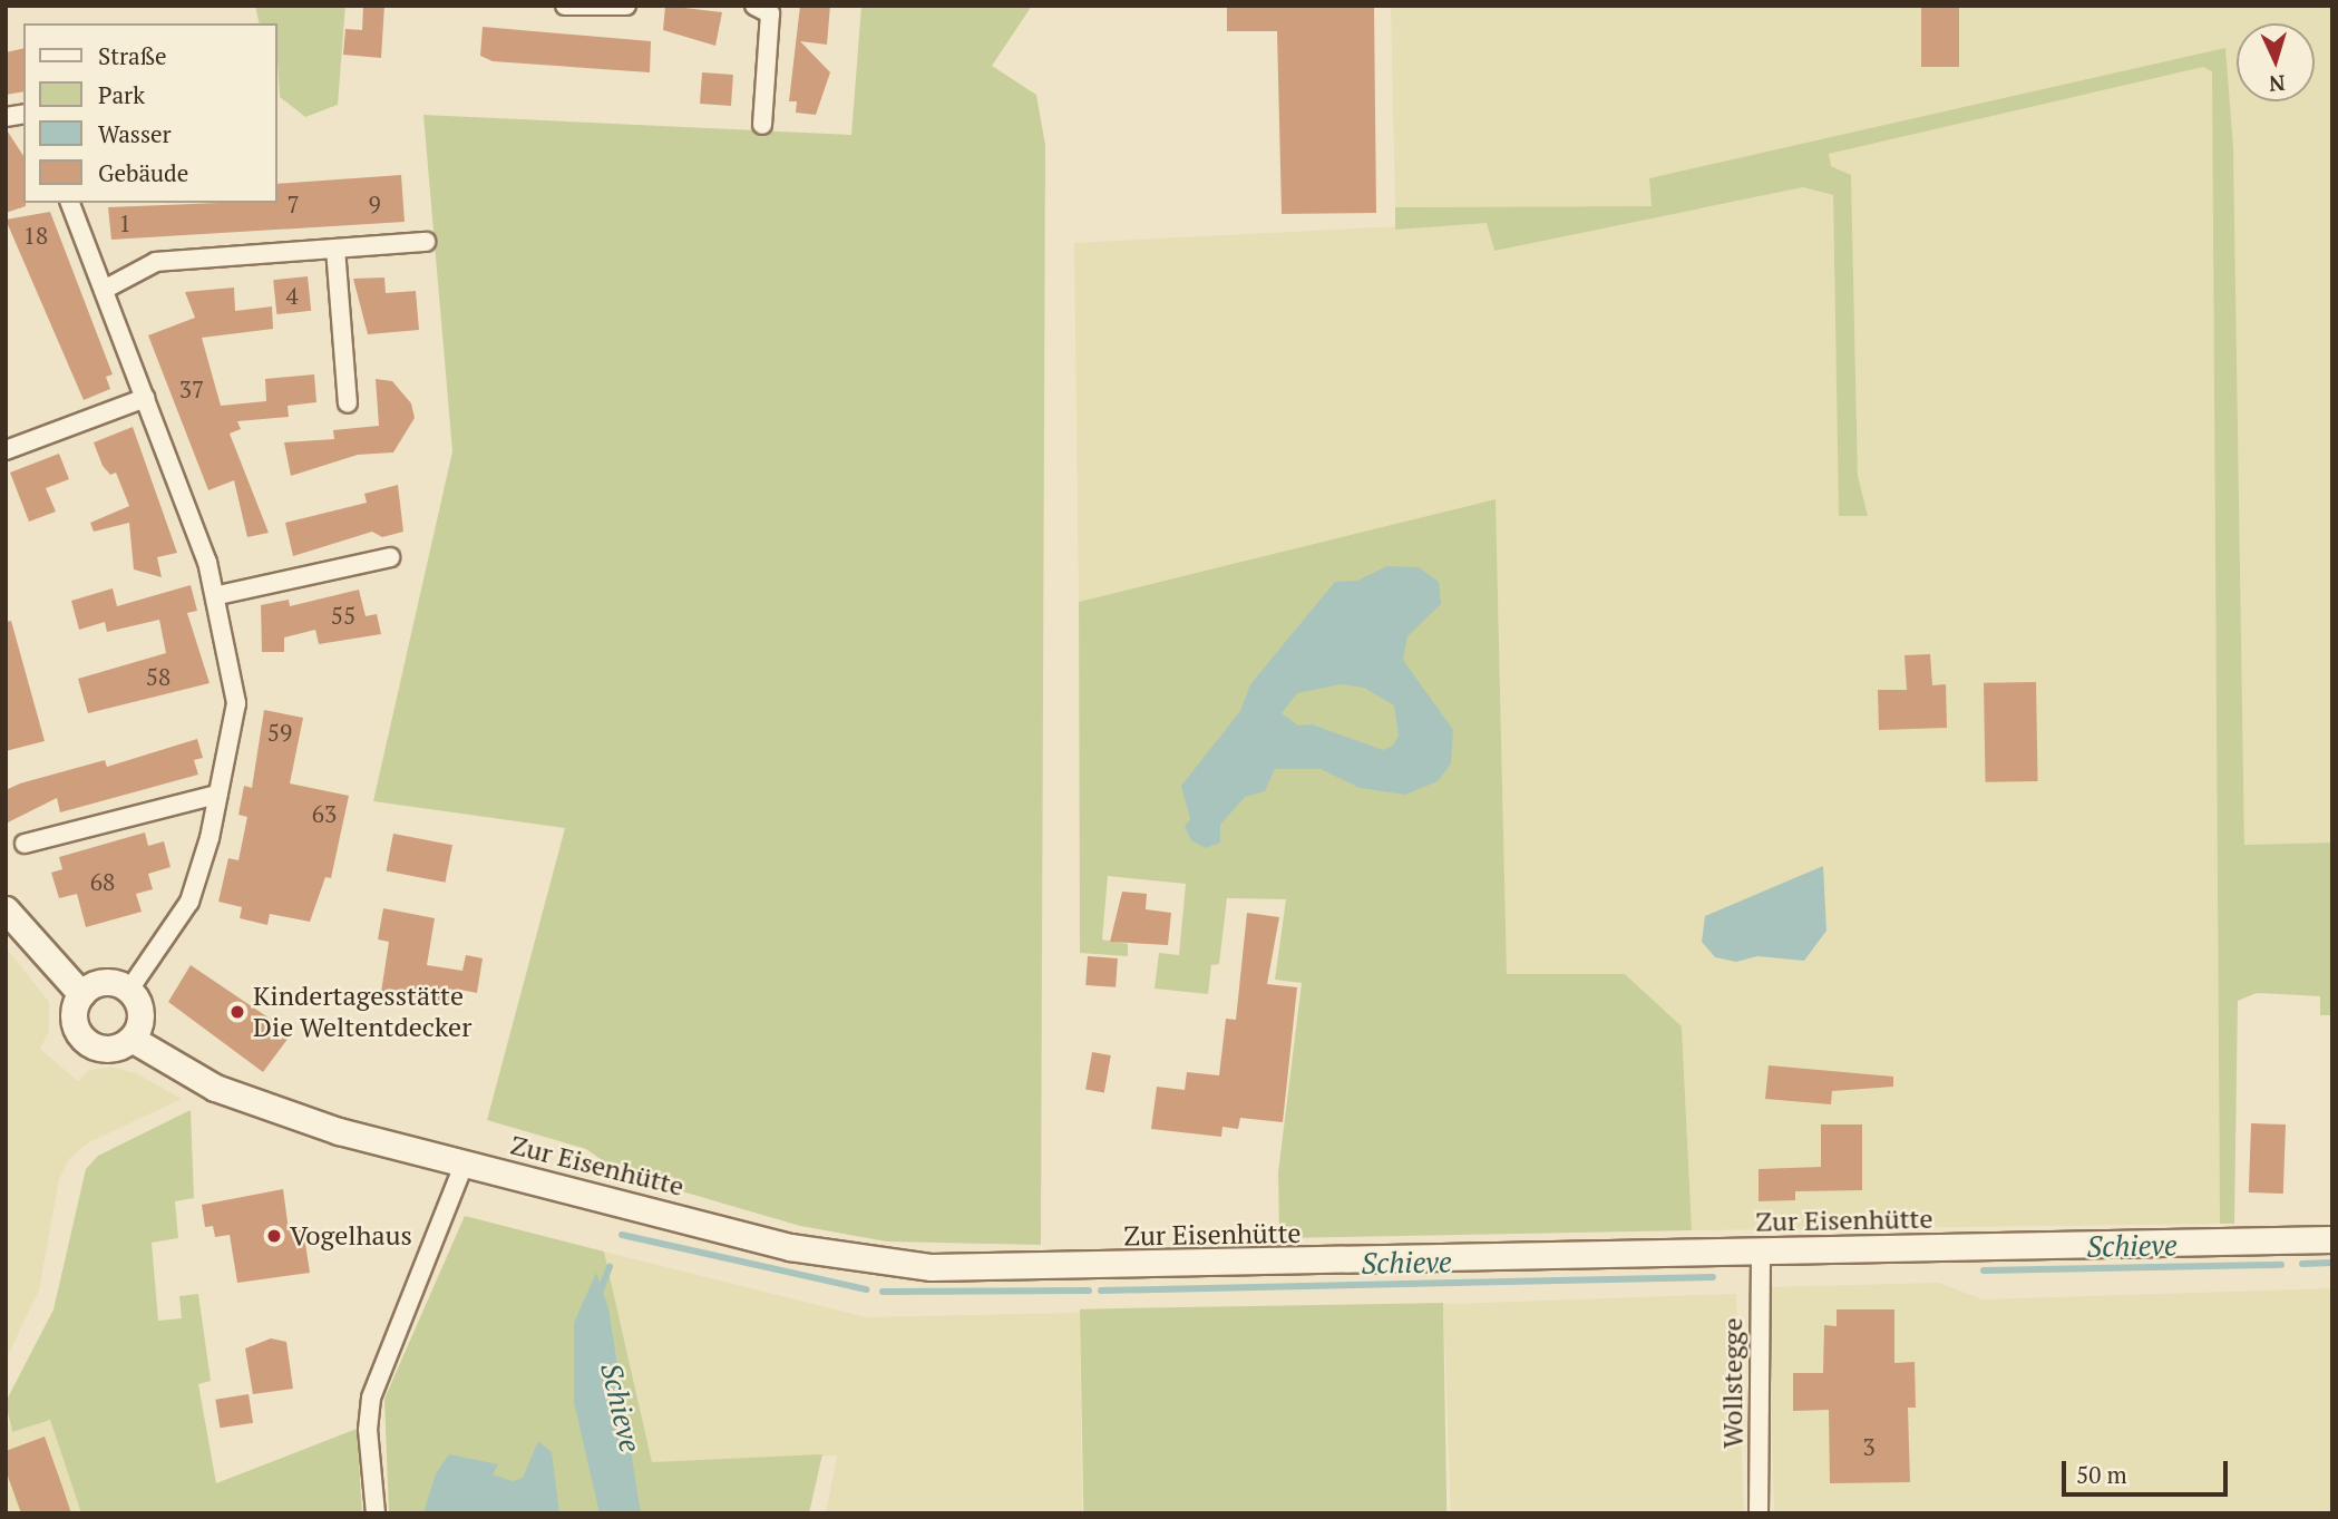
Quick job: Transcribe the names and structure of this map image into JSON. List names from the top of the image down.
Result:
{
  "streets": {
    "street": ["Zur Eisenhütte", "Wollstegge"]
  },
  "crossings": [
    ["Zur Eisenhütte", "Wollstegge"]
  ],
  "water": ["Schieve"],
  "places": ["Kindertagesstätte Die Weltentdecker", "Vogelhaus"],
  "house_numbers": [
    "7",
    "9",
    "1",
    "18",
    "4",
    "37",
    "55",
    "58",
    "59",
    "63",
    "68",
    "3"
  ],
  "legend": [
    "Straße",
    "Park",
    "Wasser",
    "Gebäude"
  ],
  "scale_bar": "50 m",
  "north": "bottom"
}
